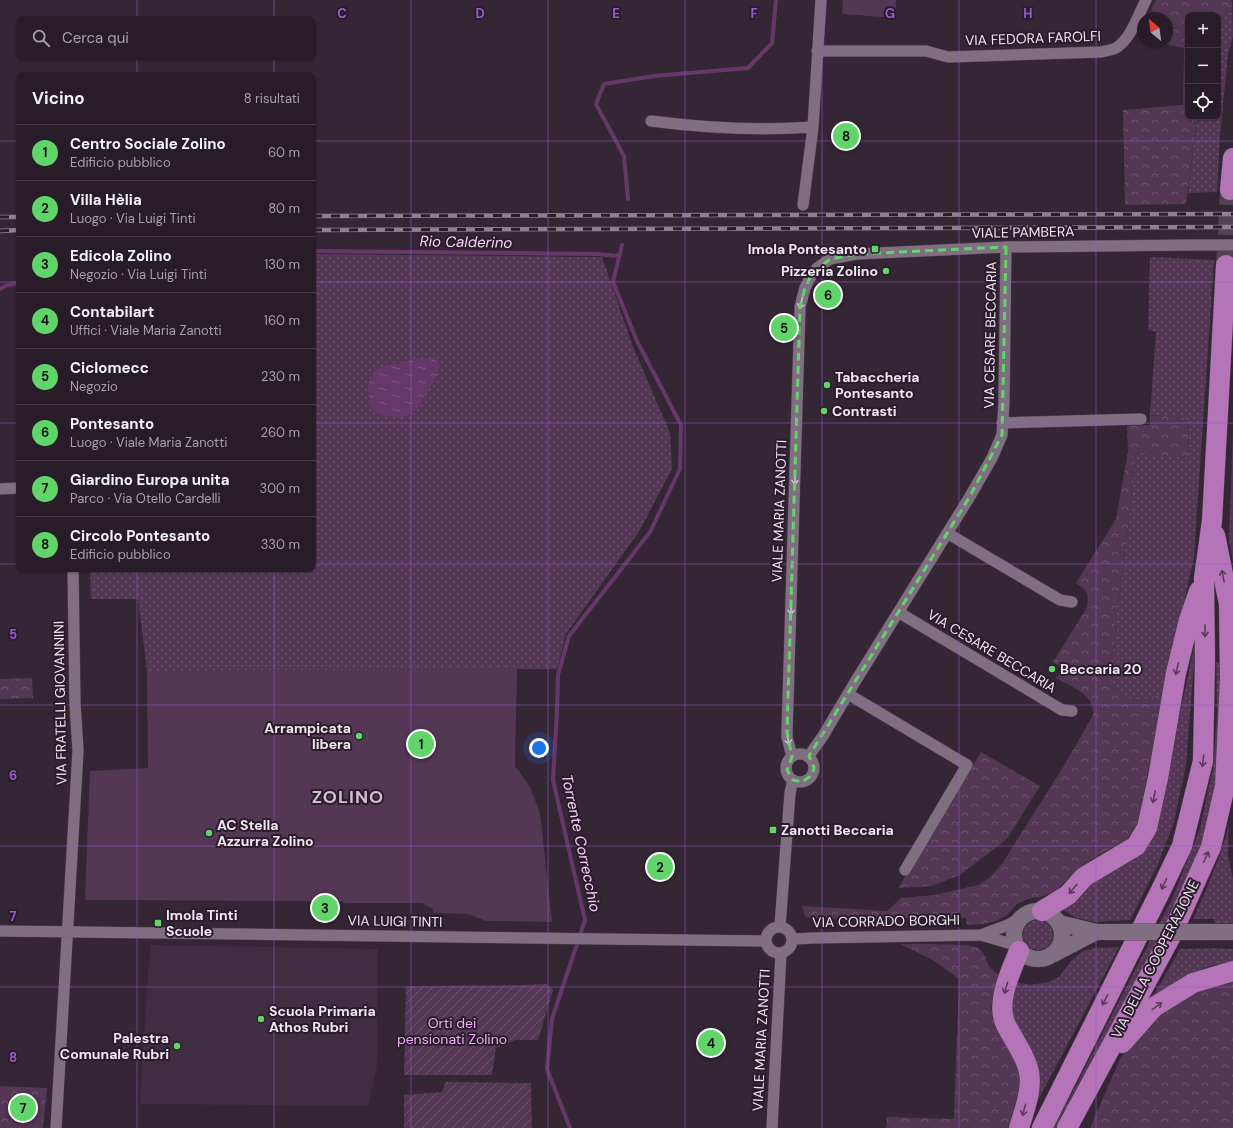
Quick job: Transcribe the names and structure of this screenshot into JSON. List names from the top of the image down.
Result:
{
  "streets": {
    "highway": ["VIA DELLA COOPERAZIONE"],
    "street": [
      "VIA FEDORA FAROLFI",
      "VIALE PAMBERA",
      "VIA CESARE BECCARIA",
      "VIALE MARIA ZANOTTI",
      "VIA FRATELLI GIOVANNINI",
      "VIA LUIGI TINTI",
      "VIA CORRADO BORGHI"
    ]
  },
  "crossings": [
    ["VIALE PAMBERA", "VIA CESARE BECCARIA"],
    ["VIALE PAMBERA", "VIALE MARIA ZANOTTI"],
    ["VIA CESARE BECCARIA", "VIALE MARIA ZANOTTI"],
    ["VIALE MARIA ZANOTTI", "VIA LUIGI TINTI"],
    ["VIALE MARIA ZANOTTI", "VIA CORRADO BORGHI"],
    ["VIA FRATELLI GIOVANNINI", "VIA LUIGI TINTI"],
    ["VIA LUIGI TINTI", "VIA CORRADO BORGHI"]
  ],
  "one_way": ["VIALE MARIA ZANOTTI"],
  "districts": ["ZOLINO"],
  "water": ["Rio Calderino", "Torrente Correcchio"],
  "parks": ["Orti dei pensionati Zolino"],
  "places": {
    "transit": ["Imola Pontesanto", "Zanotti Beccaria", "Imola Tinti Scuole"],
    "other": [
      "Pizzeria Zolino",
      "Tabaccheria Pontesanto",
      "Contrasti",
      "Beccaria 20",
      "Arrampicata libera",
      "AC Stella Azzurra Zolino",
      "Scuola Primaria Athos Rubri",
      "Palestra Comunale Rubri"
    ]
  },
  "north": "top left",
  "page": {
    "map_buttons": ["+", "−"],
    "search": "Cerca qui",
    "heading": ["Vicino", "8 risultati"],
    "pins": [
      "8",
      "6",
      "5",
      "1",
      "2",
      "3",
      "4",
      "7"
    ],
    "list": [
      {
        "mark": "1",
        "name": "Centro Sociale Zolino",
        "note": "Edificio pubblico",
        "value": "60 m"
      },
      {
        "mark": "2",
        "name": "Villa Hèlia",
        "note": "Luogo · Via Luigi Tinti",
        "value": "80 m"
      },
      {
        "mark": "3",
        "name": "Edicola Zolino",
        "note": "Negozio · Via Luigi Tinti",
        "value": "130 m"
      },
      {
        "mark": "4",
        "name": "Contabilart",
        "note": "Uffici · Viale Maria Zanotti",
        "value": "160 m"
      },
      {
        "mark": "5",
        "name": "Ciclomecc",
        "note": "Negozio",
        "value": "230 m"
      },
      {
        "mark": "6",
        "name": "Pontesanto",
        "note": "Luogo · Viale Maria Zanotti",
        "value": "260 m"
      },
      {
        "mark": "7",
        "name": "Giardino Europa unita",
        "note": "Parco · Via Otello Cardelli",
        "value": "300 m"
      },
      {
        "mark": "8",
        "name": "Circolo Pontesanto",
        "note": "Edificio pubblico",
        "value": "330 m"
      }
    ]
  },
  "grid": {
    "columns": [
      "C",
      "D",
      "E",
      "F",
      "G",
      "H"
    ],
    "rows": [
      "5",
      "6",
      "7",
      "8"
    ]
  }
}
